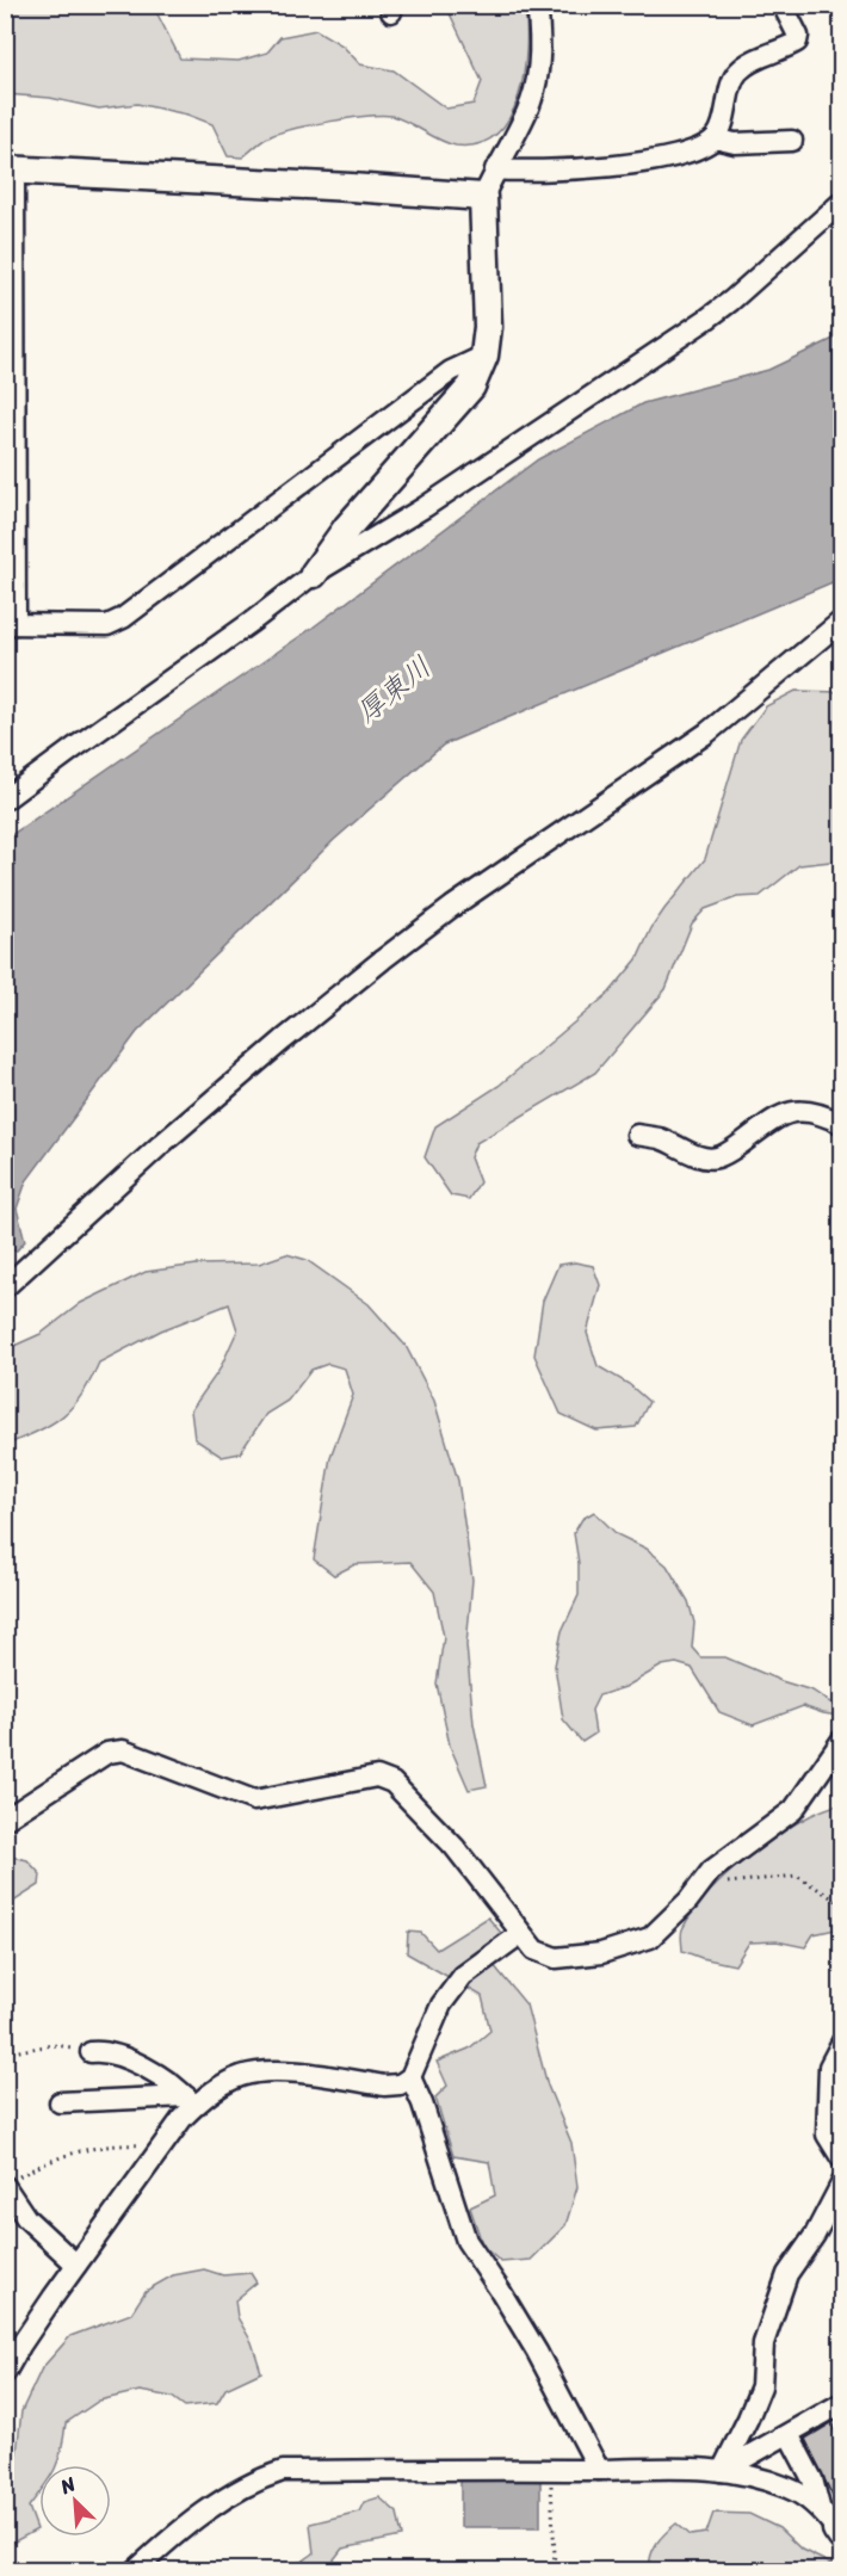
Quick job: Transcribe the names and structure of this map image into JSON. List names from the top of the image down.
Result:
{
  "water": ["厚東川"],
  "north": "top left"
}
